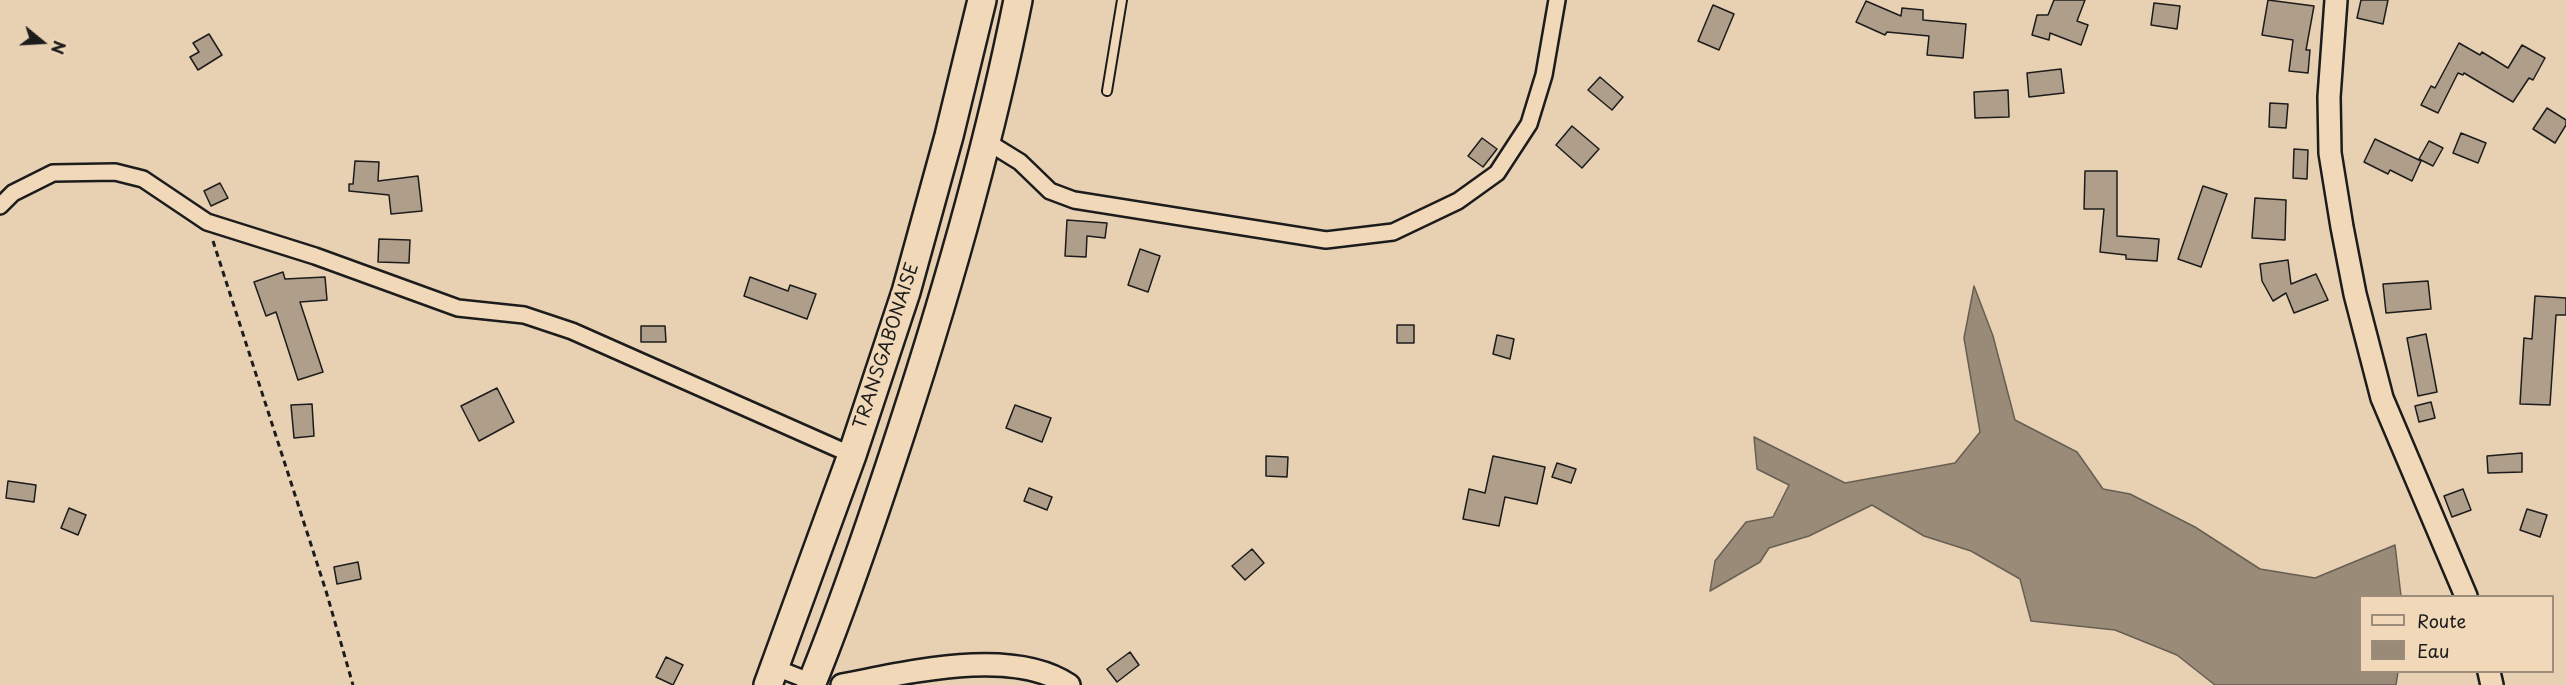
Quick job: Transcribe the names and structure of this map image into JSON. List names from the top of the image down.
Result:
{
  "streets": {
    "highway": ["TRANSGABONAISE"]
  },
  "legend": ["Route", "Eau"],
  "north": "right"
}
